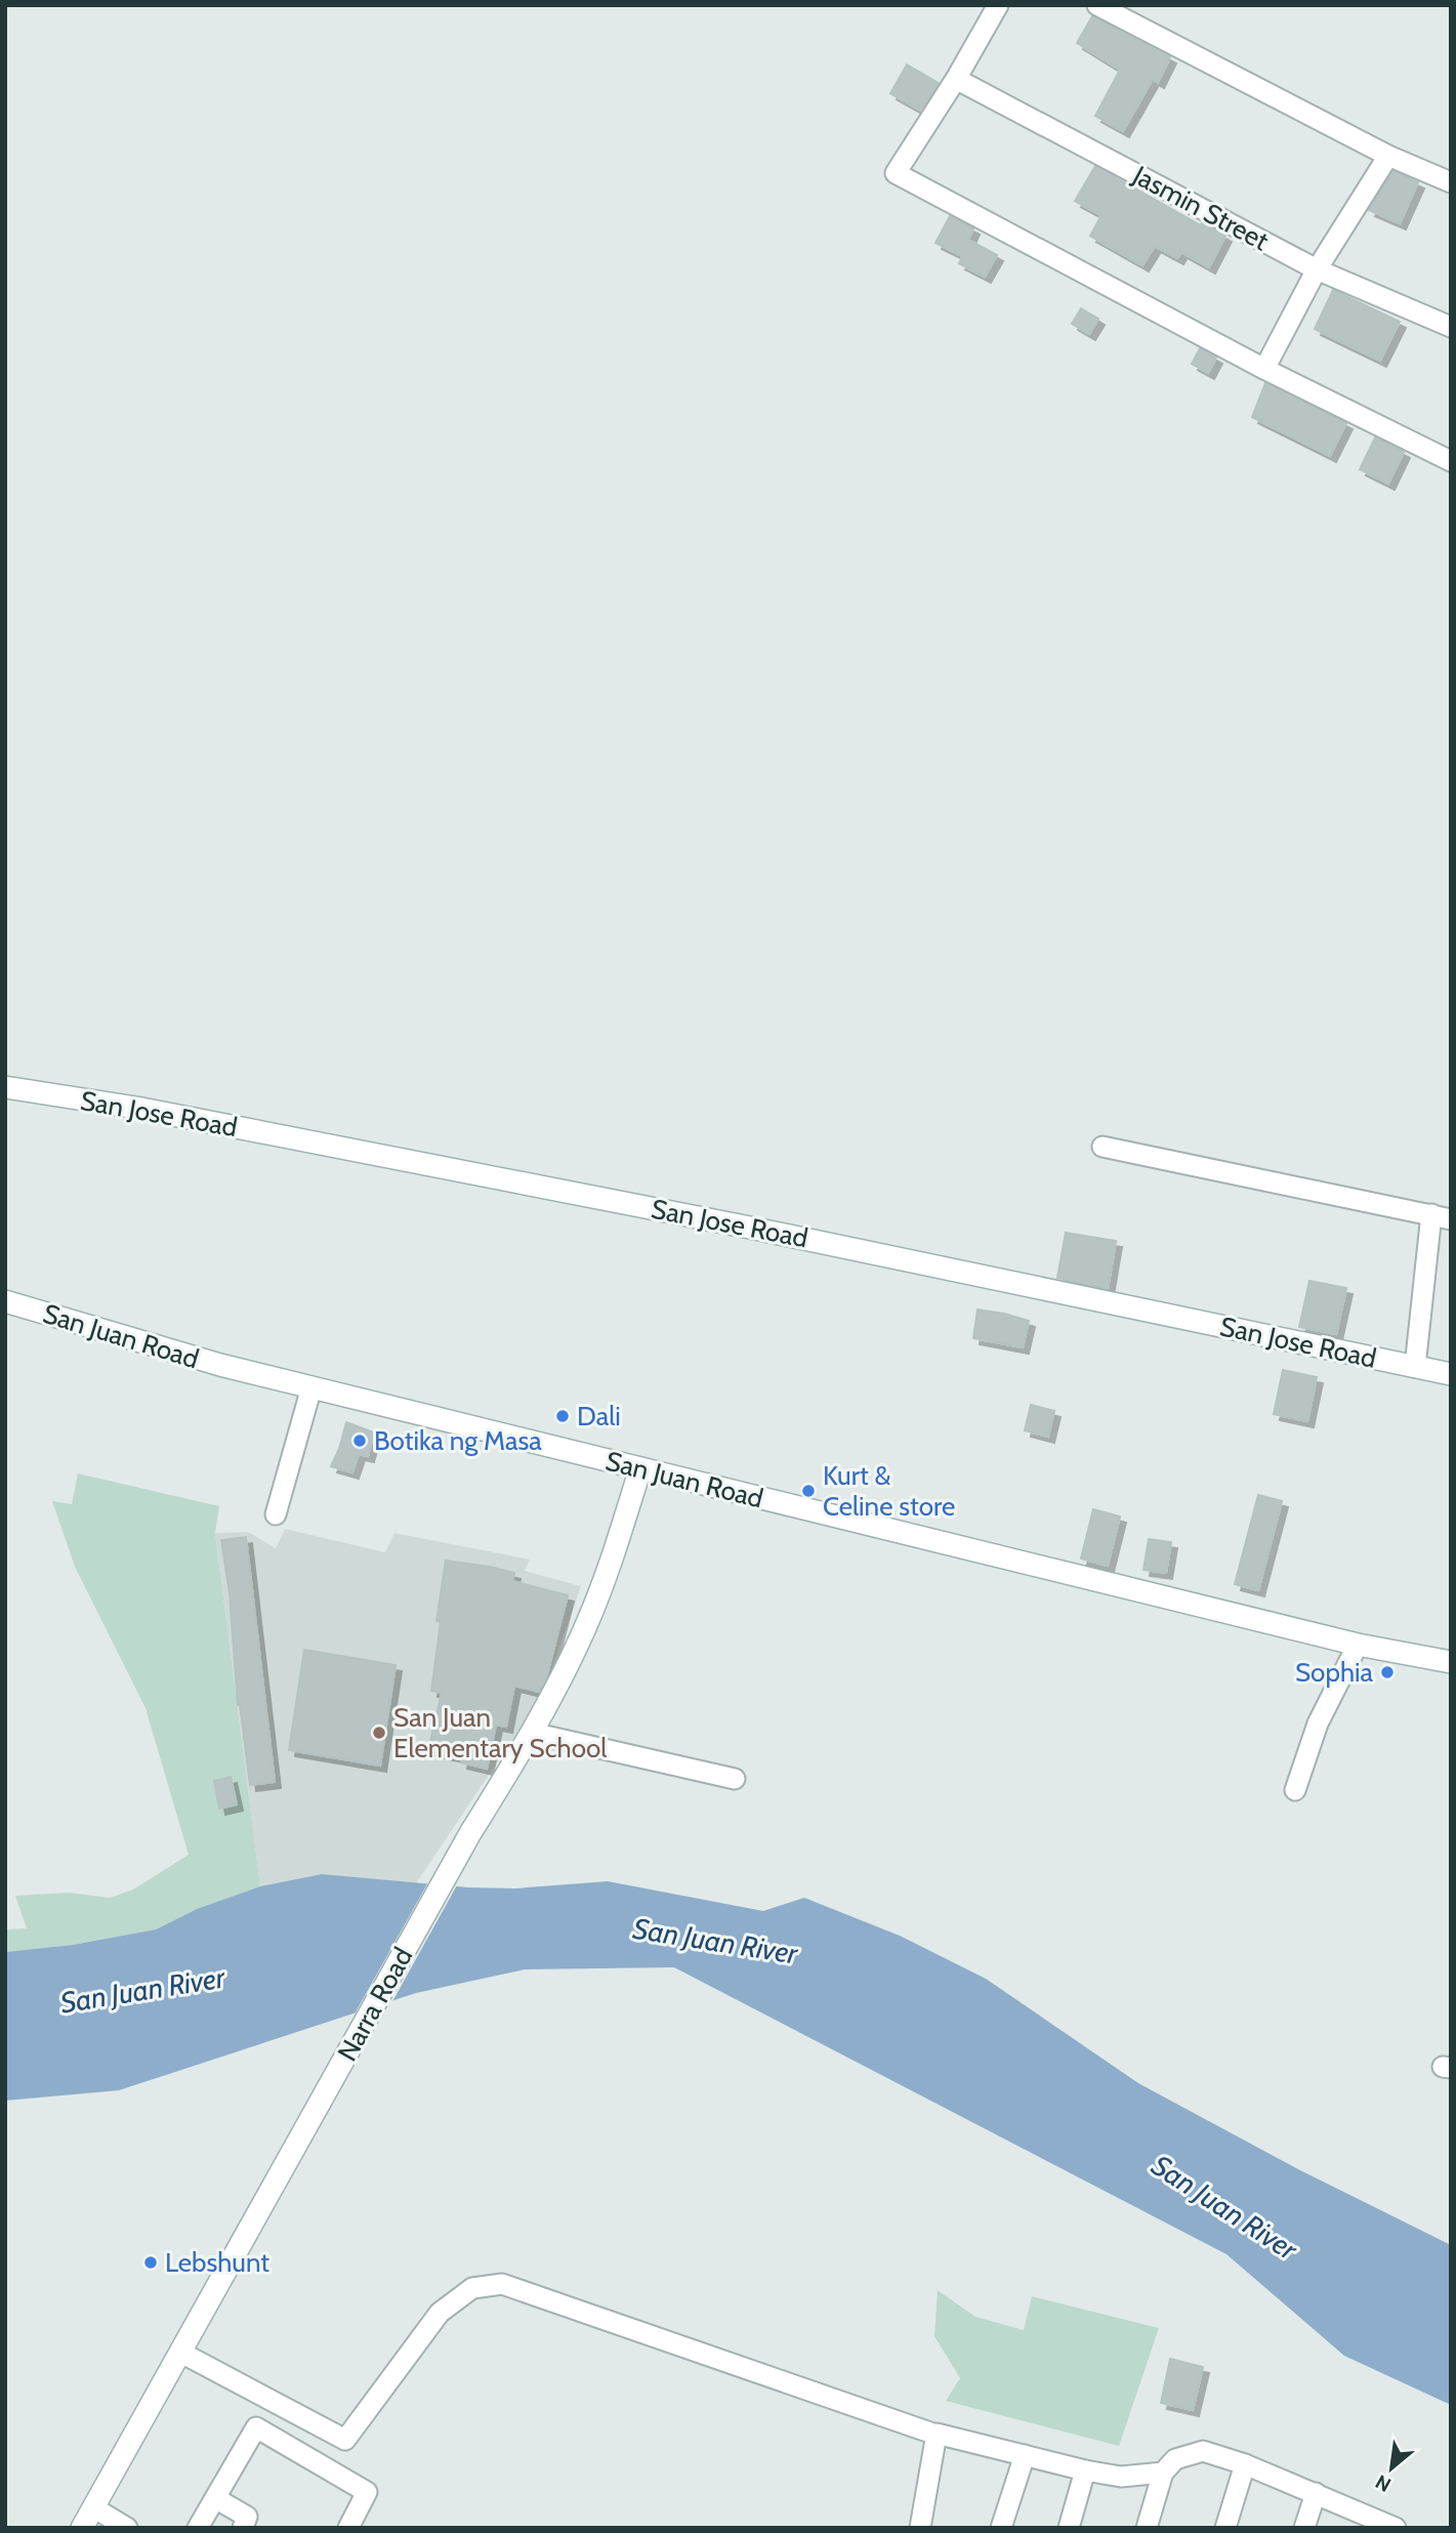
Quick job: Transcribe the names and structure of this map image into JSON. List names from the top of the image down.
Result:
{
  "streets": {
    "street": [
      "Jasmin Street",
      "San Jose Road",
      "San Juan Road",
      "Narra Road"
    ]
  },
  "crossings": [
    ["San Juan Road", "Narra Road"]
  ],
  "water": ["San Juan River"],
  "places": [
    "Dali",
    "Botika ng Masa",
    "Kurt & Celine store",
    "Sophia",
    "San Juan Elementary School",
    "Lebshunt"
  ],
  "north": "bottom left"
}
